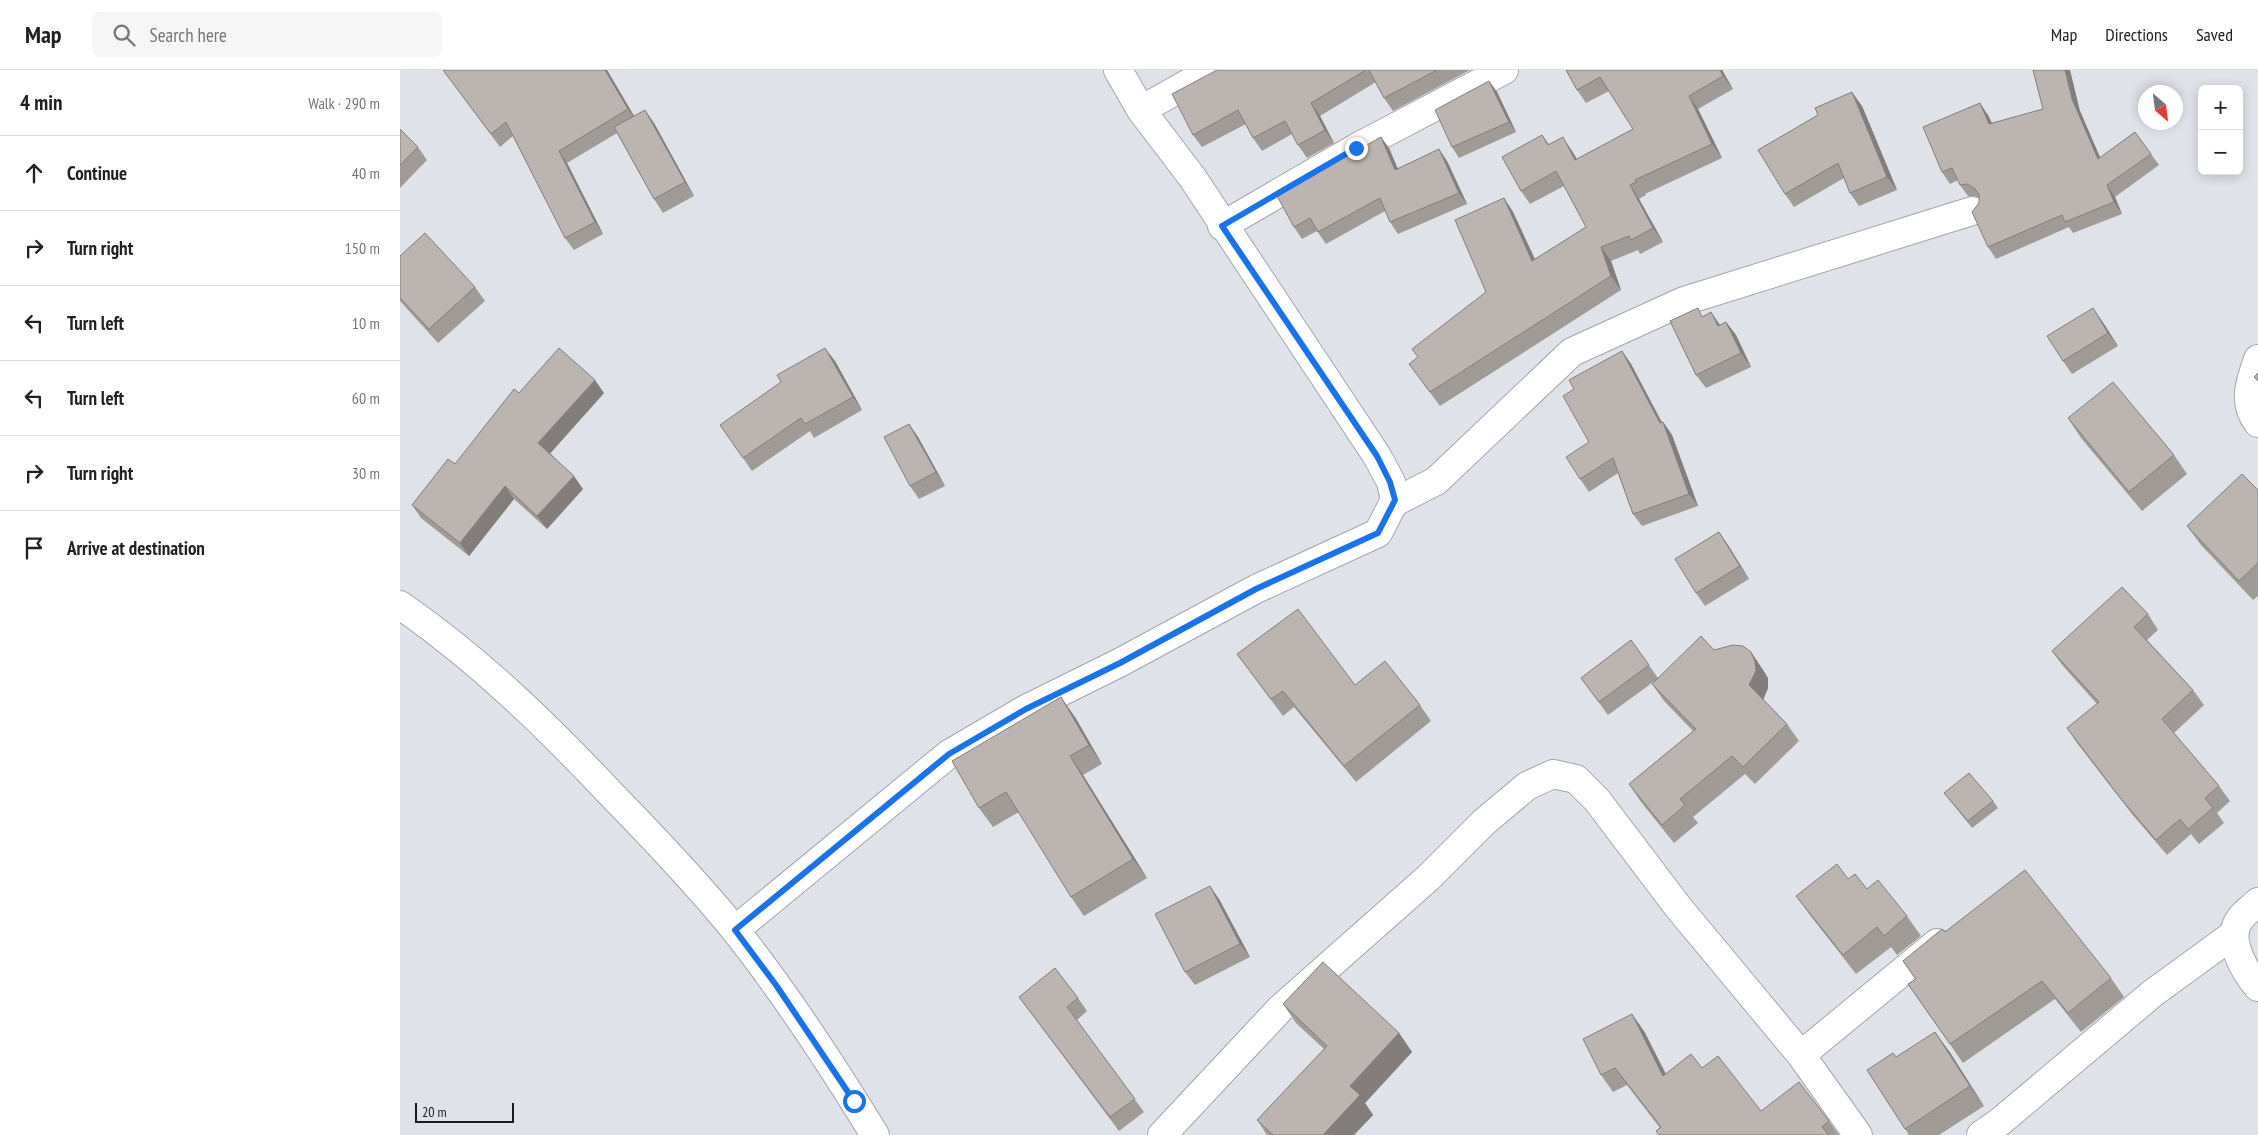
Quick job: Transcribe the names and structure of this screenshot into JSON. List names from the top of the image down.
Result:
{
  "scale_bar": "20 m",
  "north": "bottom right",
  "page": {
    "header": "Map",
    "search": "Search here",
    "nav": ["Map", "Directions", "Saved"],
    "heading": ["4 min", "Walk · 290 m"],
    "map_buttons": ["+", "−"],
    "list": [
      ["Continue", "40 m"],
      ["Turn right", "150 m"],
      ["Turn left", "10 m"],
      ["Turn left", "60 m"],
      ["Turn right", "30 m"],
      "Arrive at destination"
    ],
    "scale": "20 m"
  }
}
